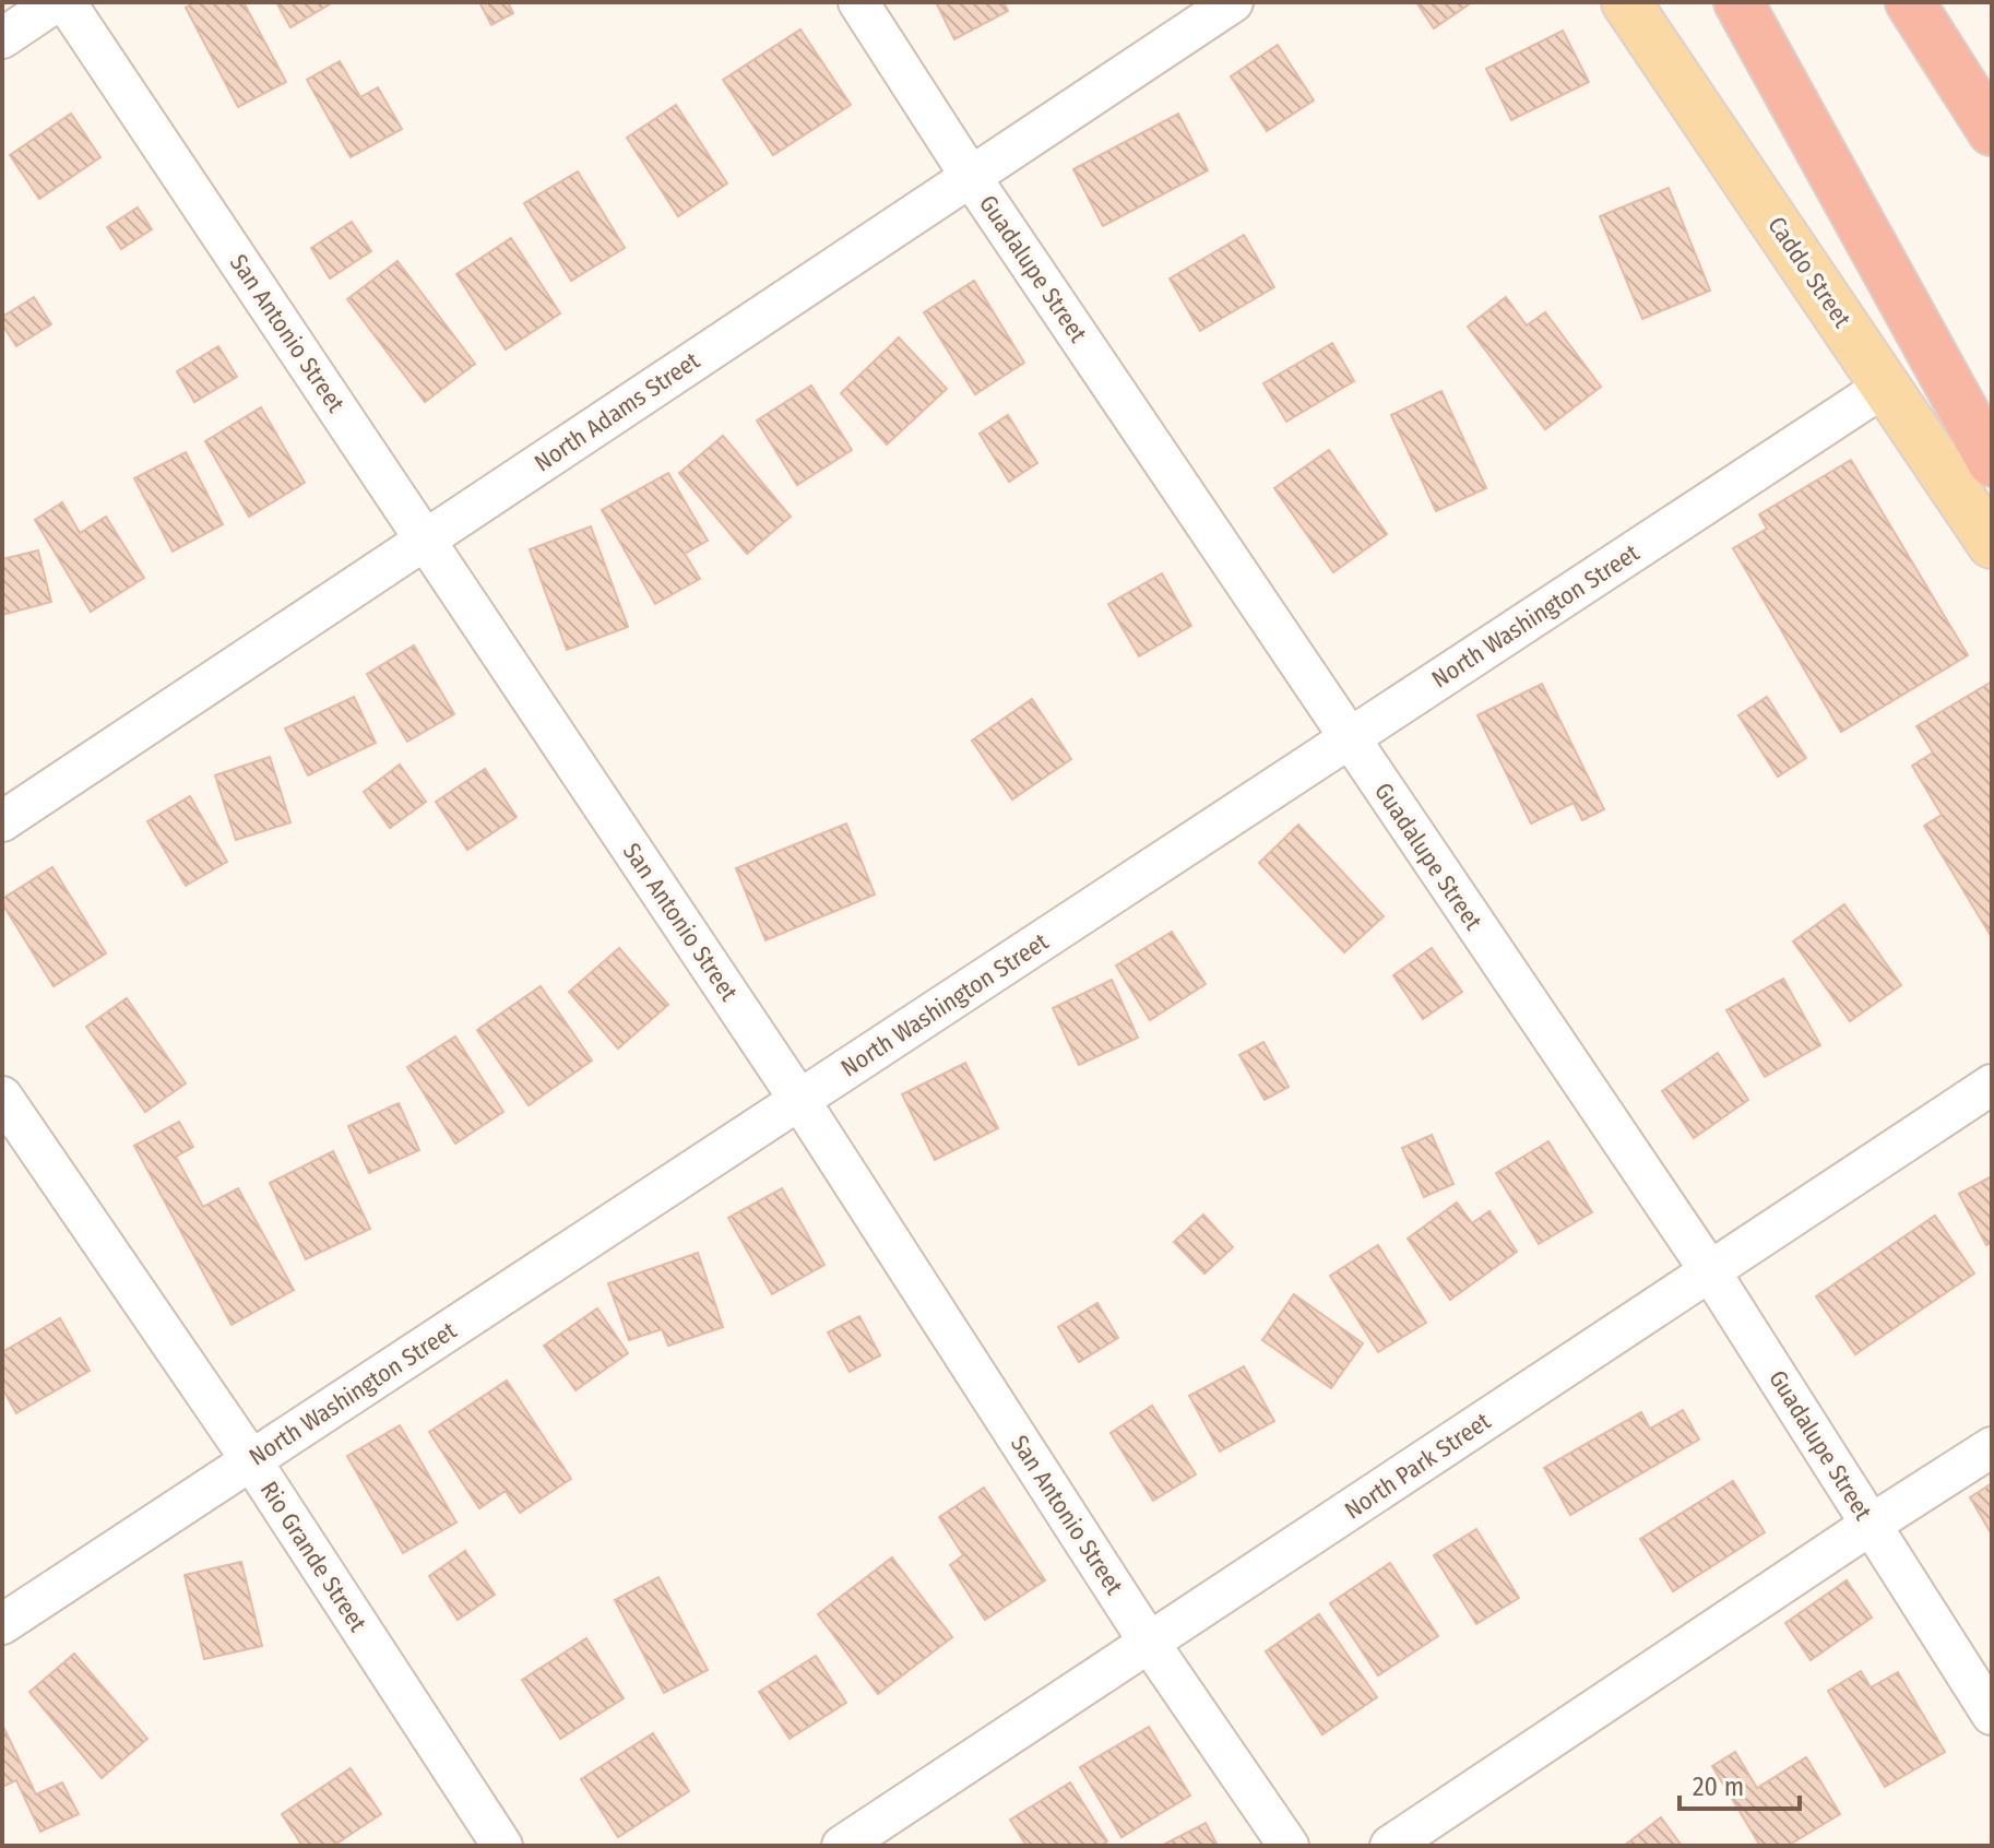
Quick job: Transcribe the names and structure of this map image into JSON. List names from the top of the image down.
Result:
{
  "streets": {
    "main road": ["Caddo Street"],
    "street": [
      "Guadalupe Street",
      "San Antonio Street",
      "North Adams Street",
      "North Washington Street",
      "North Park Street",
      "Rio Grande Street"
    ]
  },
  "crossings": [
    ["Guadalupe Street", "North Adams Street"],
    ["Guadalupe Street", "North Washington Street"],
    ["Guadalupe Street", "North Park Street"],
    ["Caddo Street", "North Washington Street"],
    ["San Antonio Street", "North Adams Street"],
    ["San Antonio Street", "North Washington Street"],
    ["San Antonio Street", "North Park Street"],
    ["North Washington Street", "Rio Grande Street"]
  ],
  "scale_bar": "20 m"
}
